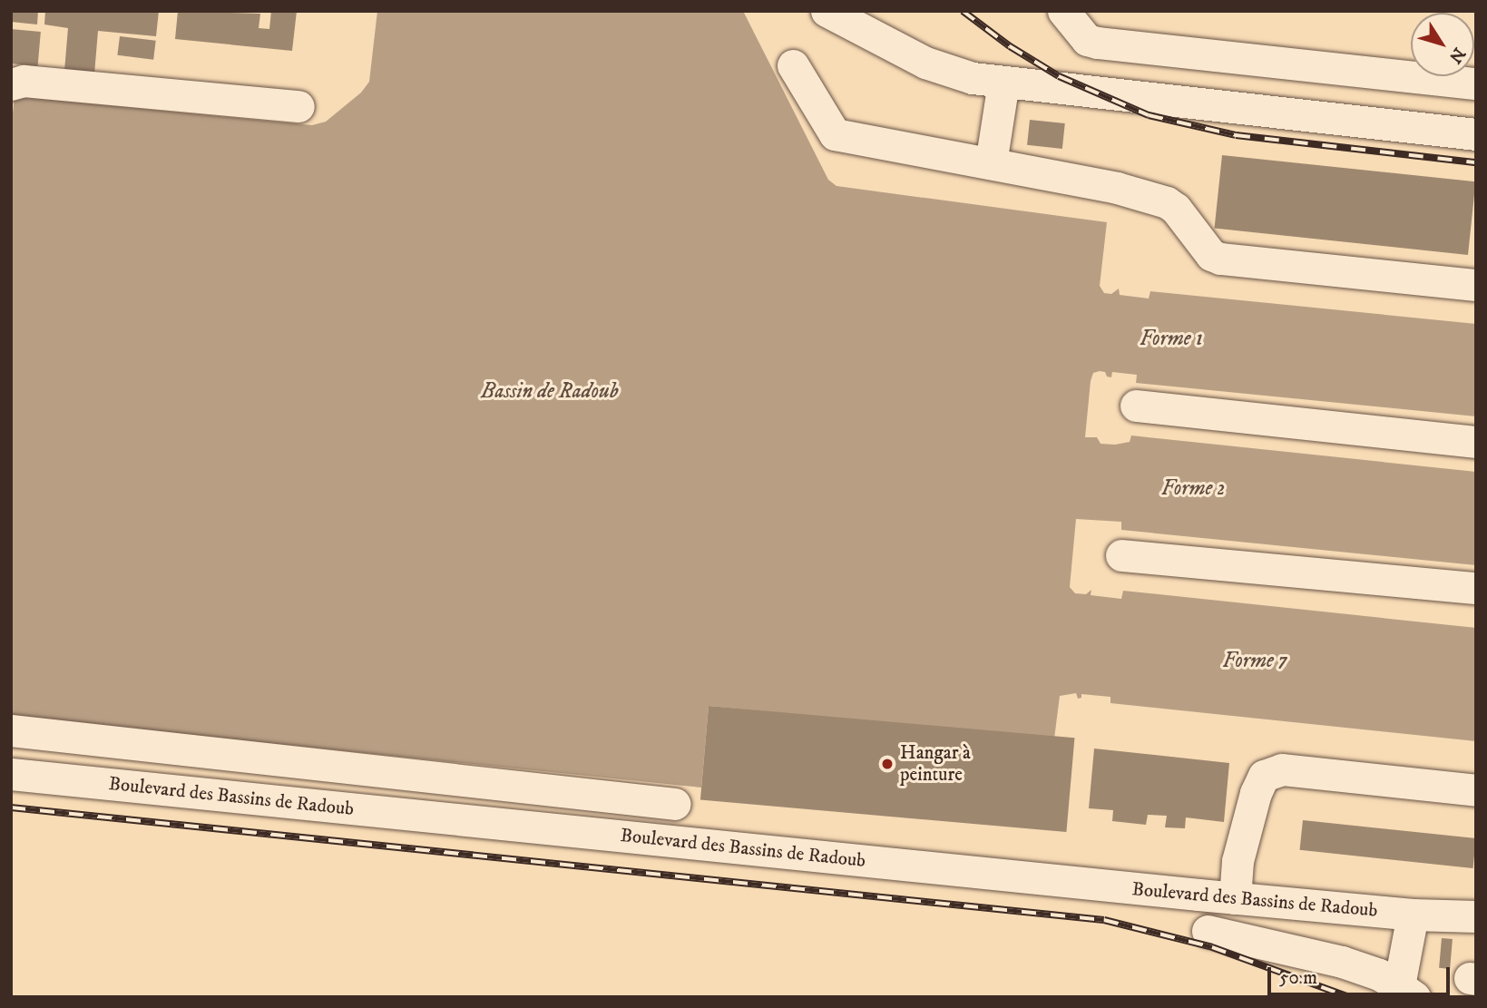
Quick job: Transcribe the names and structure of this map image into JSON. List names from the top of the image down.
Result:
{
  "streets": {
    "street": ["Boulevard des Bassins de Radoub"]
  },
  "water": [
    "Forme 1",
    "Bassin de Radoub",
    "Forme 2",
    "Forme 7"
  ],
  "places": ["Hangar à peinture"],
  "scale_bar": "50 m",
  "north": "bottom right"
}
